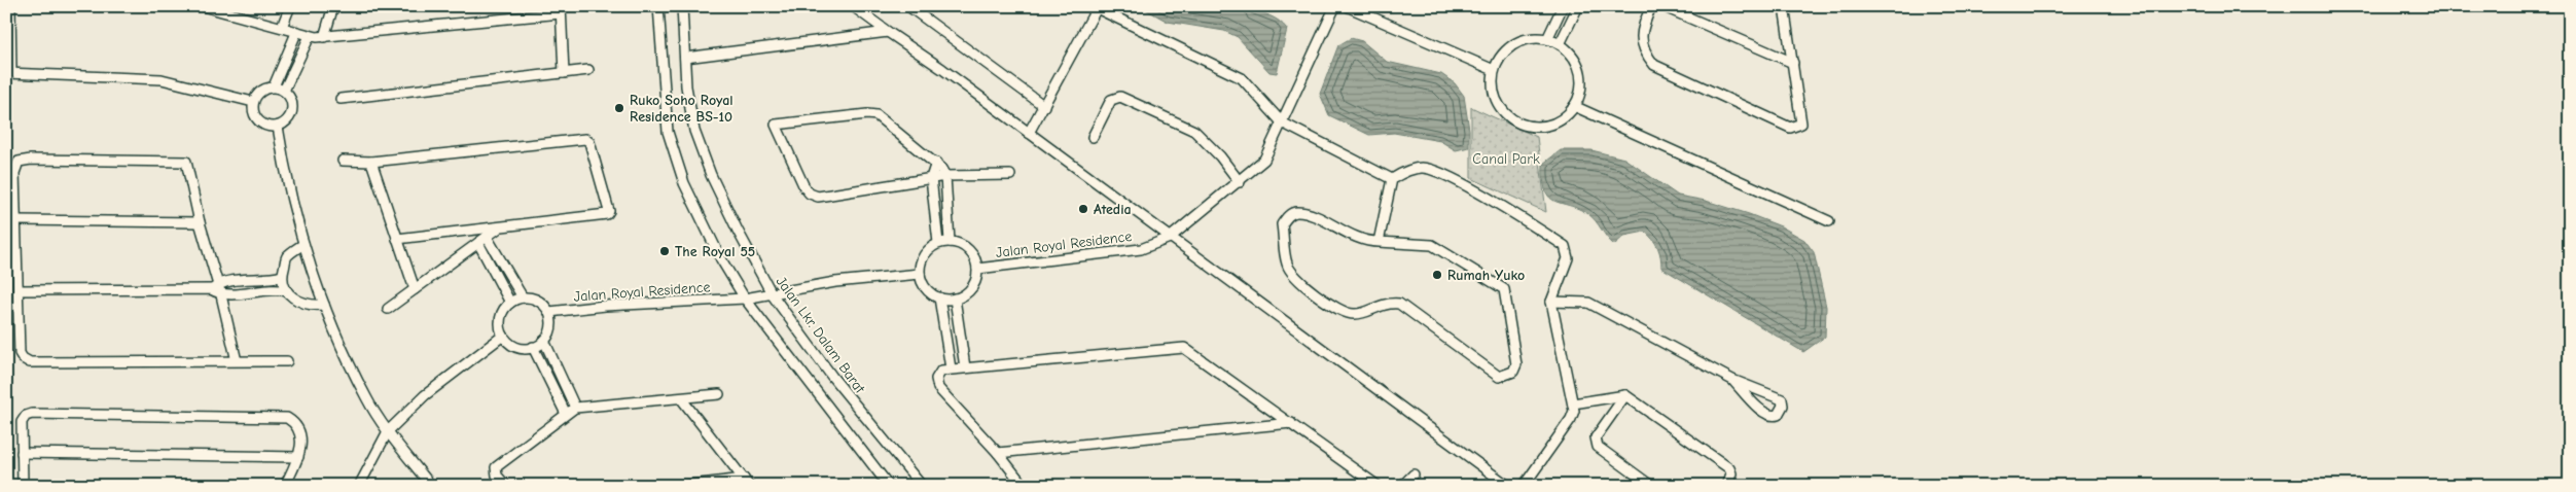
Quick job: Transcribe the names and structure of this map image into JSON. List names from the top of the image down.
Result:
{
  "streets": {
    "street": ["Jalan Royal Residence", "Jalan Lkr. Dalam Barat"]
  },
  "crossings": [
    ["Jalan Royal Residence", "Jalan Lkr. Dalam Barat"]
  ],
  "parks": ["Canal Park"],
  "places": [
    "Ruko Soho Royal Residence BS-10",
    "Atedia",
    "The Royal 55",
    "Rumah Yuko"
  ]
}
